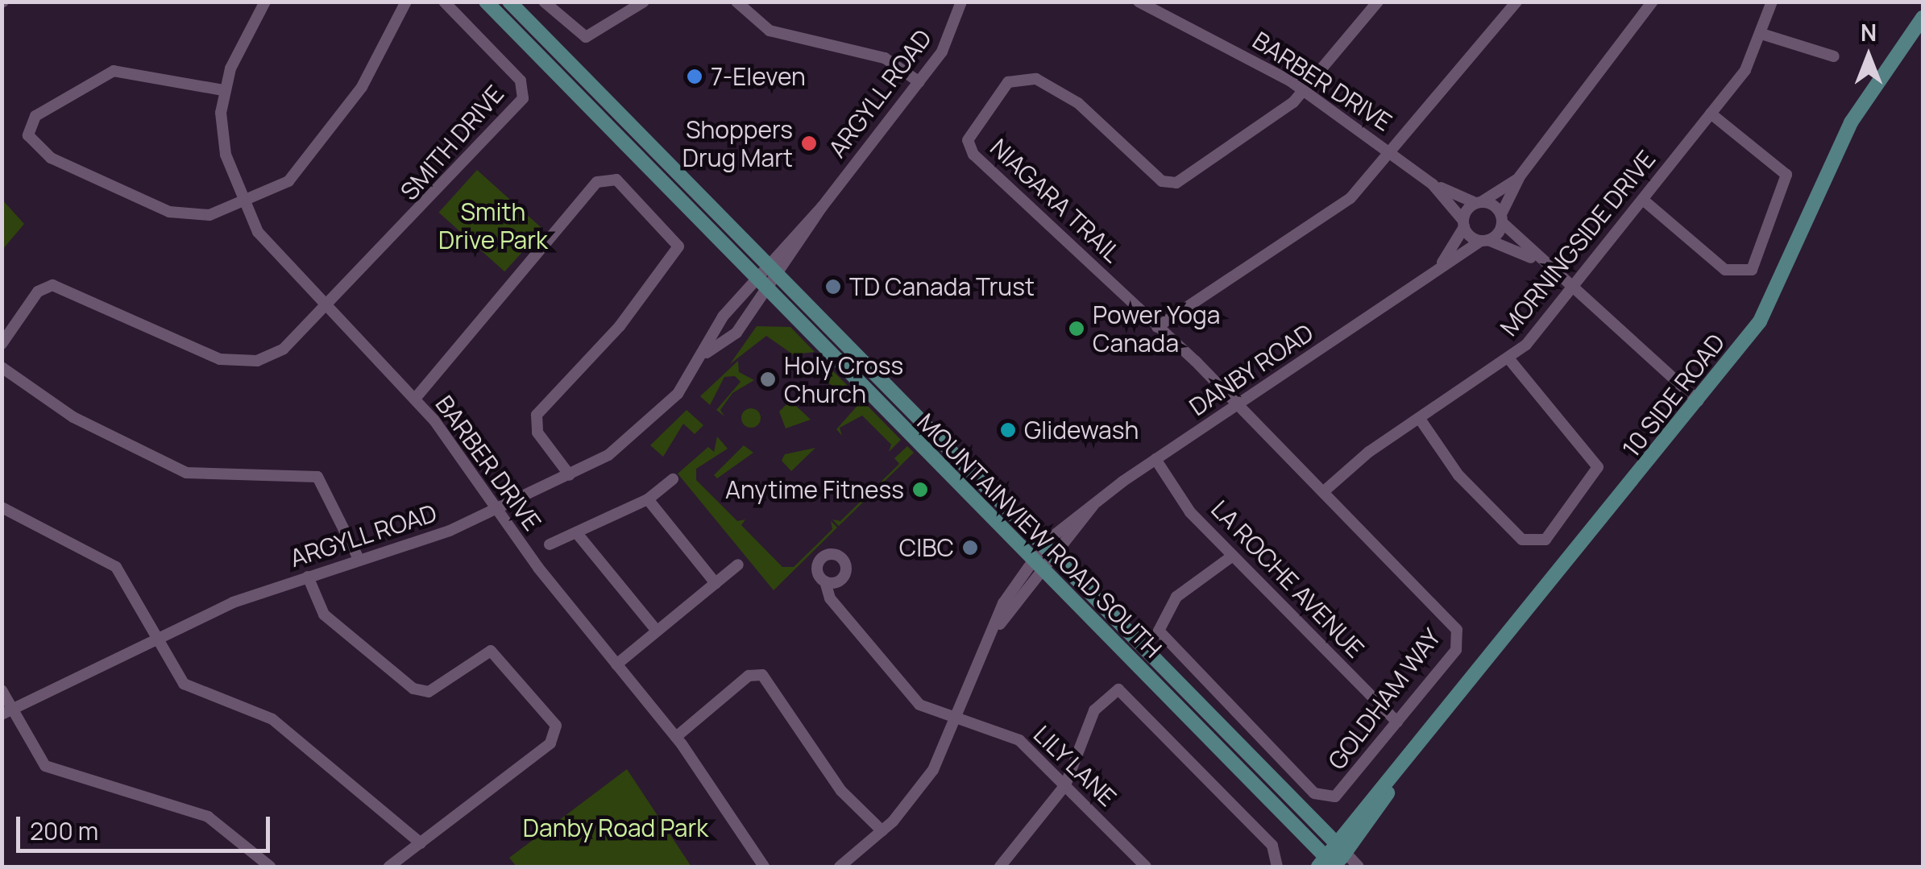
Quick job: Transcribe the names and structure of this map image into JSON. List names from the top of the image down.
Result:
{
  "streets": {
    "main road": ["10 SIDE ROAD", "MOUNTAINVIEW ROAD SOUTH"],
    "street": [
      "BARBER DRIVE",
      "ARGYLL ROAD",
      "SMITH DRIVE",
      "NIAGARA TRAIL",
      "MORNINGSIDE DRIVE",
      "DANBY ROAD",
      "LA ROCHE AVENUE",
      "GOLDHAM WAY",
      "LILY LANE"
    ]
  },
  "crossings": [
    ["BARBER DRIVE", "ARGYLL ROAD"],
    ["BARBER DRIVE", "SMITH DRIVE"],
    ["BARBER DRIVE", "NIAGARA TRAIL"],
    ["BARBER DRIVE", "DANBY ROAD"],
    ["ARGYLL ROAD", "MOUNTAINVIEW ROAD SOUTH"],
    ["NIAGARA TRAIL", "DANBY ROAD"],
    ["NIAGARA TRAIL", "GOLDHAM WAY"],
    ["MORNINGSIDE DRIVE", "GOLDHAM WAY"],
    ["DANBY ROAD", "MOUNTAINVIEW ROAD SOUTH"],
    ["DANBY ROAD", "LA ROCHE AVENUE"],
    ["DANBY ROAD", "GOLDHAM WAY"],
    ["DANBY ROAD", "LILY LANE"],
    ["10 SIDE ROAD", "MOUNTAINVIEW ROAD SOUTH"],
    ["LA ROCHE AVENUE", "GOLDHAM WAY"]
  ],
  "parks": ["Smith Drive Park", "Danby Road Park"],
  "places": [
    "7-Eleven",
    "Shoppers Drug Mart",
    "TD Canada Trust",
    "Power Yoga Canada",
    "Holy Cross Church",
    "Glidewash",
    "Anytime Fitness",
    "CIBC"
  ],
  "scale_bar": "200 m",
  "north": "top"
}
